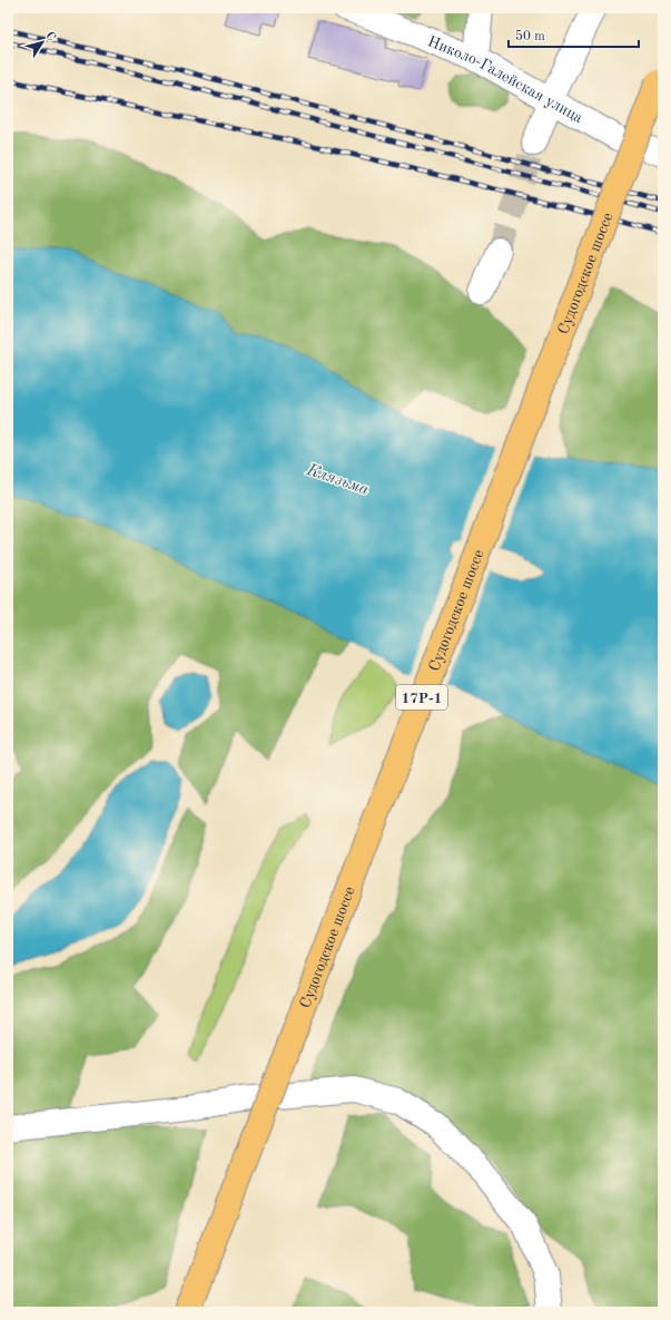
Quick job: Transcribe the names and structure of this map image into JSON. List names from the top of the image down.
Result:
{
  "streets": {
    "main road": ["Судогодское шоссе", "17Р-1"],
    "street": ["Николо-Галейская улица"]
  },
  "water": ["Клязьма"],
  "scale_bar": "50 m",
  "north": "top right"
}
